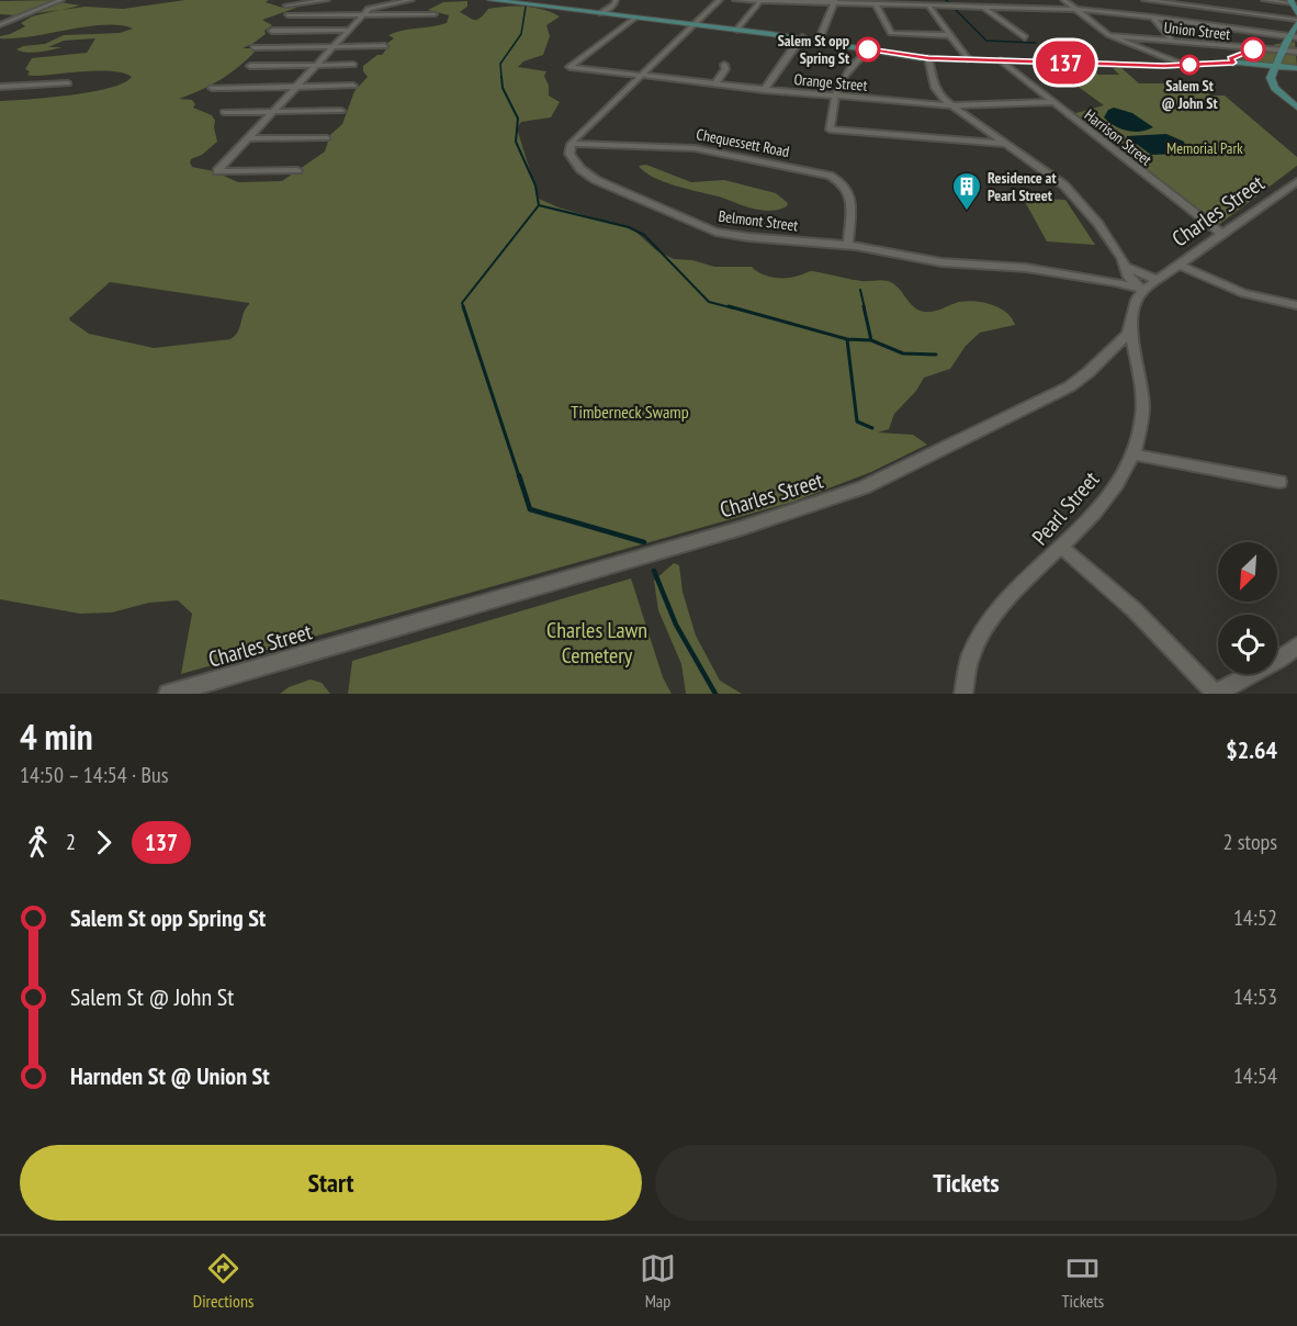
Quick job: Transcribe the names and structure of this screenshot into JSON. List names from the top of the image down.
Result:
{
  "streets": {
    "street": [
      "Union Street",
      "Orange Street",
      "Harrison Street",
      "Chequessett Road",
      "Charles Street",
      "Belmont Street",
      "Pearl Street"
    ]
  },
  "crossings": [
    ["Orange Street", "Harrison Street"],
    ["Harrison Street", "Charles Street"],
    ["Chequessett Road", "Belmont Street"],
    ["Charles Street", "Belmont Street"],
    ["Charles Street", "Pearl Street"]
  ],
  "parks": ["Memorial Park", "Timberneck Swamp", "Charles Lawn Cemetery"],
  "places": {
    "other": ["Salem St opp Spring St", "Salem St @ John St"],
    "building": ["Residence at Pearl Street"]
  },
  "lines": ["bus line 137"],
  "north": "bottom left",
  "page": {
    "on_map": "137",
    "heading": ["4 min", "14:50 – 14:54 · Bus", "$2.64"],
    "legs": ["2", "137", "2 stops"],
    "list": [
      {
        "name": "Salem St opp Spring St",
        "value": "14:52"
      },
      {
        "name": "Salem St @ John St",
        "value": "14:53"
      },
      {
        "name": "Harnden St @ Union St",
        "value": "14:54"
      }
    ],
    "buttons": ["Start", "Tickets"],
    "tabs": ["Directions", "Map", "Tickets"]
  }
}
